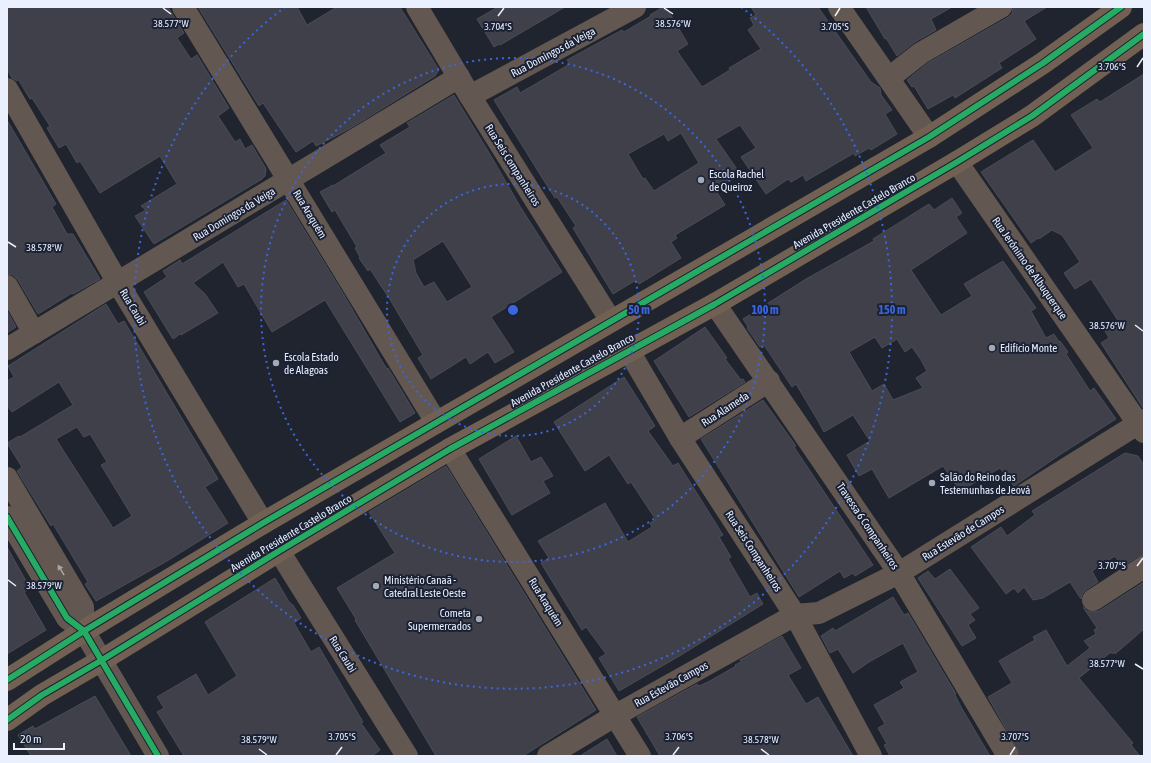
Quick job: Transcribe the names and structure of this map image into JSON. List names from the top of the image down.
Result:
{
  "streets": {
    "main road": ["Avenida Presidente Castelo Branco"],
    "street": [
      "Rua Domingos da Veiga",
      "Rua Seis Companheiros",
      "Rua Araquém",
      "Rua Jerônimo de Albuquerque",
      "Rua Caubi",
      "Rua Alameda",
      "Travessa 6 Companheiros",
      "Rua Estevão de Campos",
      "Rua Estevão Campos"
    ]
  },
  "crossings": [
    ["Rua Domingos da Veiga", "Rua Seis Companheiros"],
    ["Rua Domingos da Veiga", "Rua Araquém"],
    ["Rua Domingos da Veiga", "Rua Caubi"],
    ["Rua Seis Companheiros", "Avenida Presidente Castelo Branco"],
    ["Rua Seis Companheiros", "Rua Alameda"],
    ["Rua Seis Companheiros", "Rua Estevão de Campos"],
    ["Rua Seis Companheiros", "Rua Estevão Campos"],
    ["Avenida Presidente Castelo Branco", "Rua Araquém"],
    ["Avenida Presidente Castelo Branco", "Rua Jerônimo de Albuquerque"],
    ["Avenida Presidente Castelo Branco", "Rua Caubi"],
    ["Avenida Presidente Castelo Branco", "Travessa 6 Companheiros"],
    ["Rua Araquém", "Rua Estevão Campos"],
    ["Rua Jerônimo de Albuquerque", "Rua Estevão de Campos"],
    ["Rua Alameda", "Travessa 6 Companheiros"],
    ["Travessa 6 Companheiros", "Rua Estevão de Campos"],
    ["Rua Estevão de Campos", "Rua Estevão Campos"]
  ],
  "places": [
    "Escola Rachel de Queiroz",
    "Edifício Monte",
    "Escola Estado de Alagoas",
    "Salão do Reino das Testemunhas de Jeová",
    "Ministério Canaã - Catedral Leste Oeste",
    "Cometa Supermercados"
  ],
  "scale_bar": "20 m",
  "coordinates": [
    "38.577°W",
    "38.576°W",
    "3.704°S",
    "3.705°S",
    "3.706°S",
    "38.578°W",
    "3.707°S",
    "38.579°W"
  ],
  "rings": ["50 m", "100 m", "150 m"]
}
